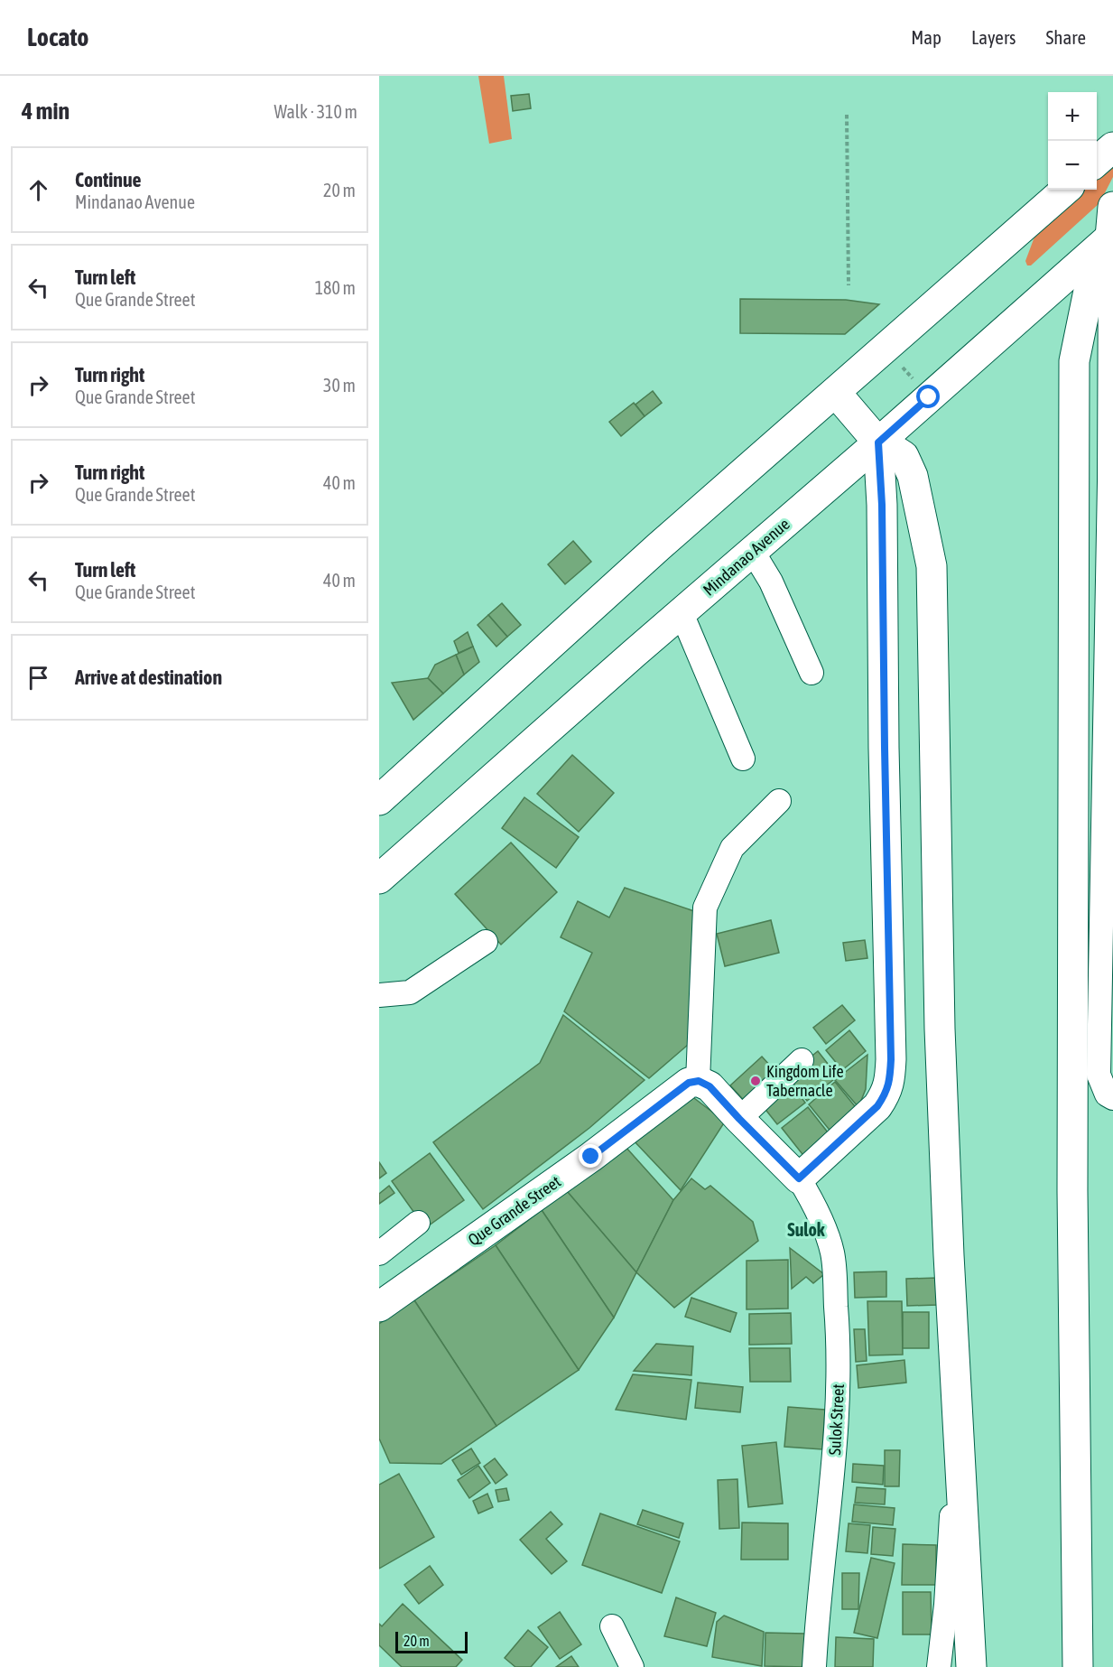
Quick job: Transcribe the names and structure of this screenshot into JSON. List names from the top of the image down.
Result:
{
  "streets": {
    "main road": ["Mindanao Avenue", "Que Grande Street"],
    "street": ["Sulok Street"]
  },
  "districts": ["Sulok"],
  "places": ["Kingdom Life Tabernacle"],
  "scale_bar": "20 m",
  "page": {
    "header": "Locato",
    "nav": ["Map", "Layers", "Share"],
    "heading": ["4 min", "Walk · 310 m"],
    "map_buttons": ["+", "−"],
    "list": [
      ["Continue", "Mindanao Avenue", "20 m"],
      ["Turn left", "Que Grande Street", "180 m"],
      ["Turn right", "Que Grande Street", "30 m"],
      ["Turn right", "Que Grande Street", "40 m"],
      ["Turn left", "Que Grande Street", "40 m"],
      "Arrive at destination"
    ],
    "scale": "20 m"
  }
}
